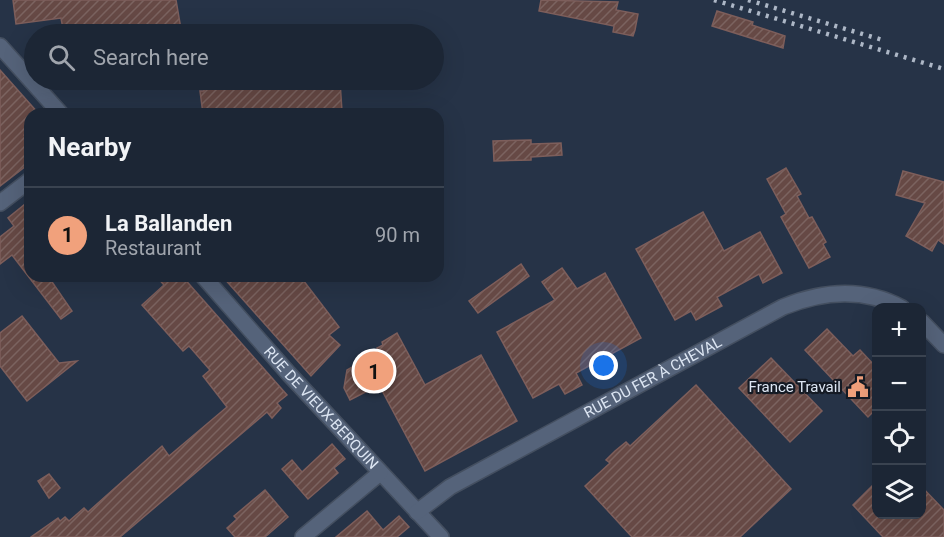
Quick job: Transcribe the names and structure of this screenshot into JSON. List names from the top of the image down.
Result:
{
  "streets": {
    "street": ["RUE DU FER À CHEVAL", "RUE DE VIEUX-BERQUIN"]
  },
  "crossings": [
    ["RUE DU FER À CHEVAL", "RUE DE VIEUX-BERQUIN"]
  ],
  "places": {
    "public building": ["France Travail"]
  },
  "page": {
    "search": "Search here",
    "heading": "Nearby",
    "list": [
      {
        "mark": "1",
        "name": "La Ballanden",
        "note": "Restaurant",
        "value": "90 m"
      }
    ],
    "map_buttons": ["+", "−"],
    "pins": "1"
  }
}
